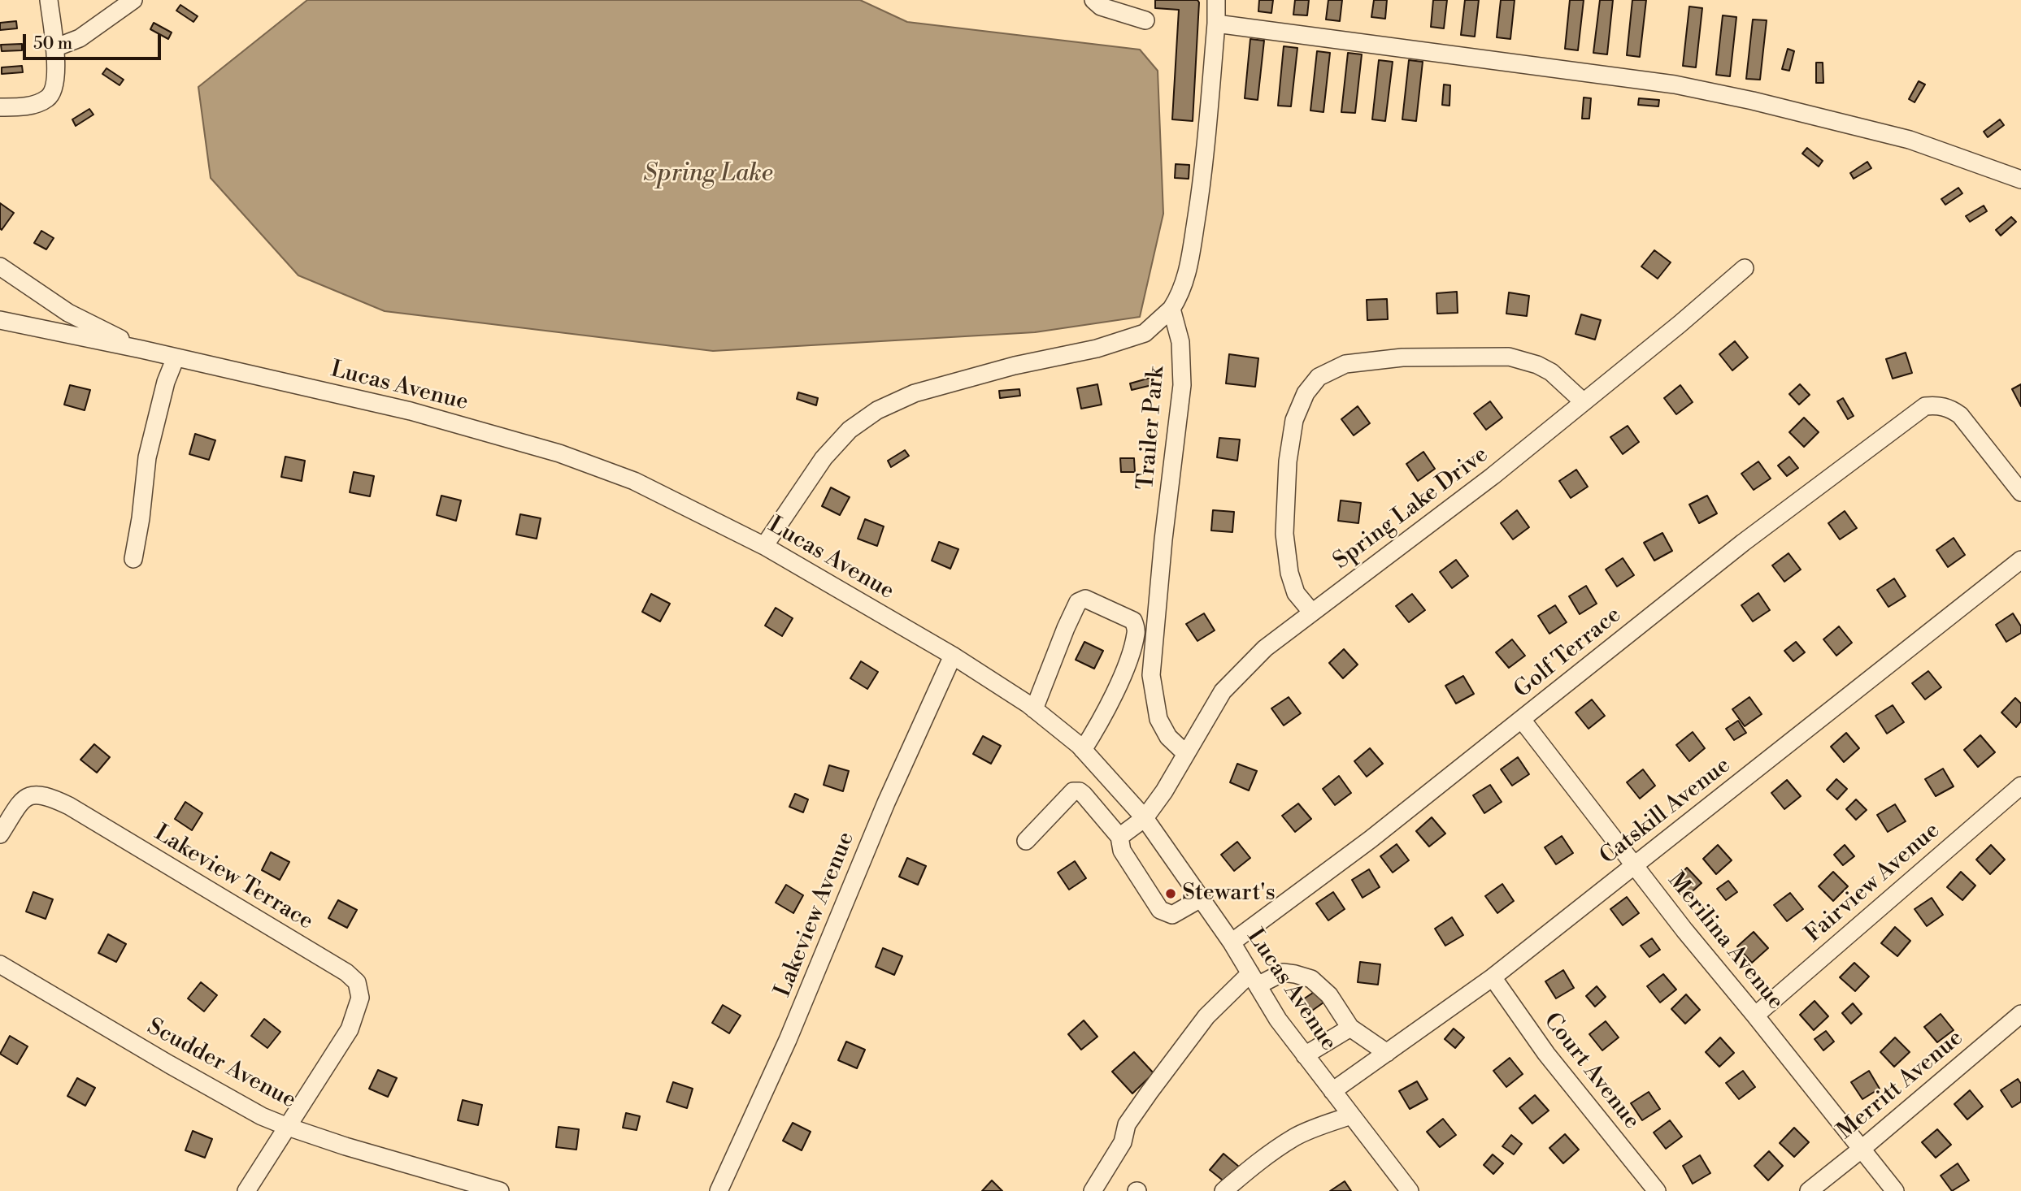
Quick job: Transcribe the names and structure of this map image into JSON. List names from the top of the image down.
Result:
{
  "streets": {
    "street": [
      "Lucas Avenue",
      "Trailer Park",
      "Spring Lake Drive",
      "Golf Terrace",
      "Catskill Avenue",
      "Lakeview Terrace",
      "Fairview Avenue",
      "Lakeview Avenue",
      "Merilina Avenue",
      "Scudder Avenue",
      "Court Avenue",
      "Merritt Avenue"
    ]
  },
  "crossings": [
    ["Lucas Avenue", "Spring Lake Drive"],
    ["Lucas Avenue", "Golf Terrace"],
    ["Lucas Avenue", "Catskill Avenue"],
    ["Lucas Avenue", "Lakeview Avenue"],
    ["Trailer Park", "Spring Lake Drive"],
    ["Golf Terrace", "Merilina Avenue"],
    ["Catskill Avenue", "Merilina Avenue"],
    ["Catskill Avenue", "Court Avenue"],
    ["Lakeview Terrace", "Scudder Avenue"],
    ["Fairview Avenue", "Merilina Avenue"],
    ["Merilina Avenue", "Merritt Avenue"]
  ],
  "water": ["Spring Lake"],
  "places": ["Stewart's"],
  "scale_bar": "50 m"
}
